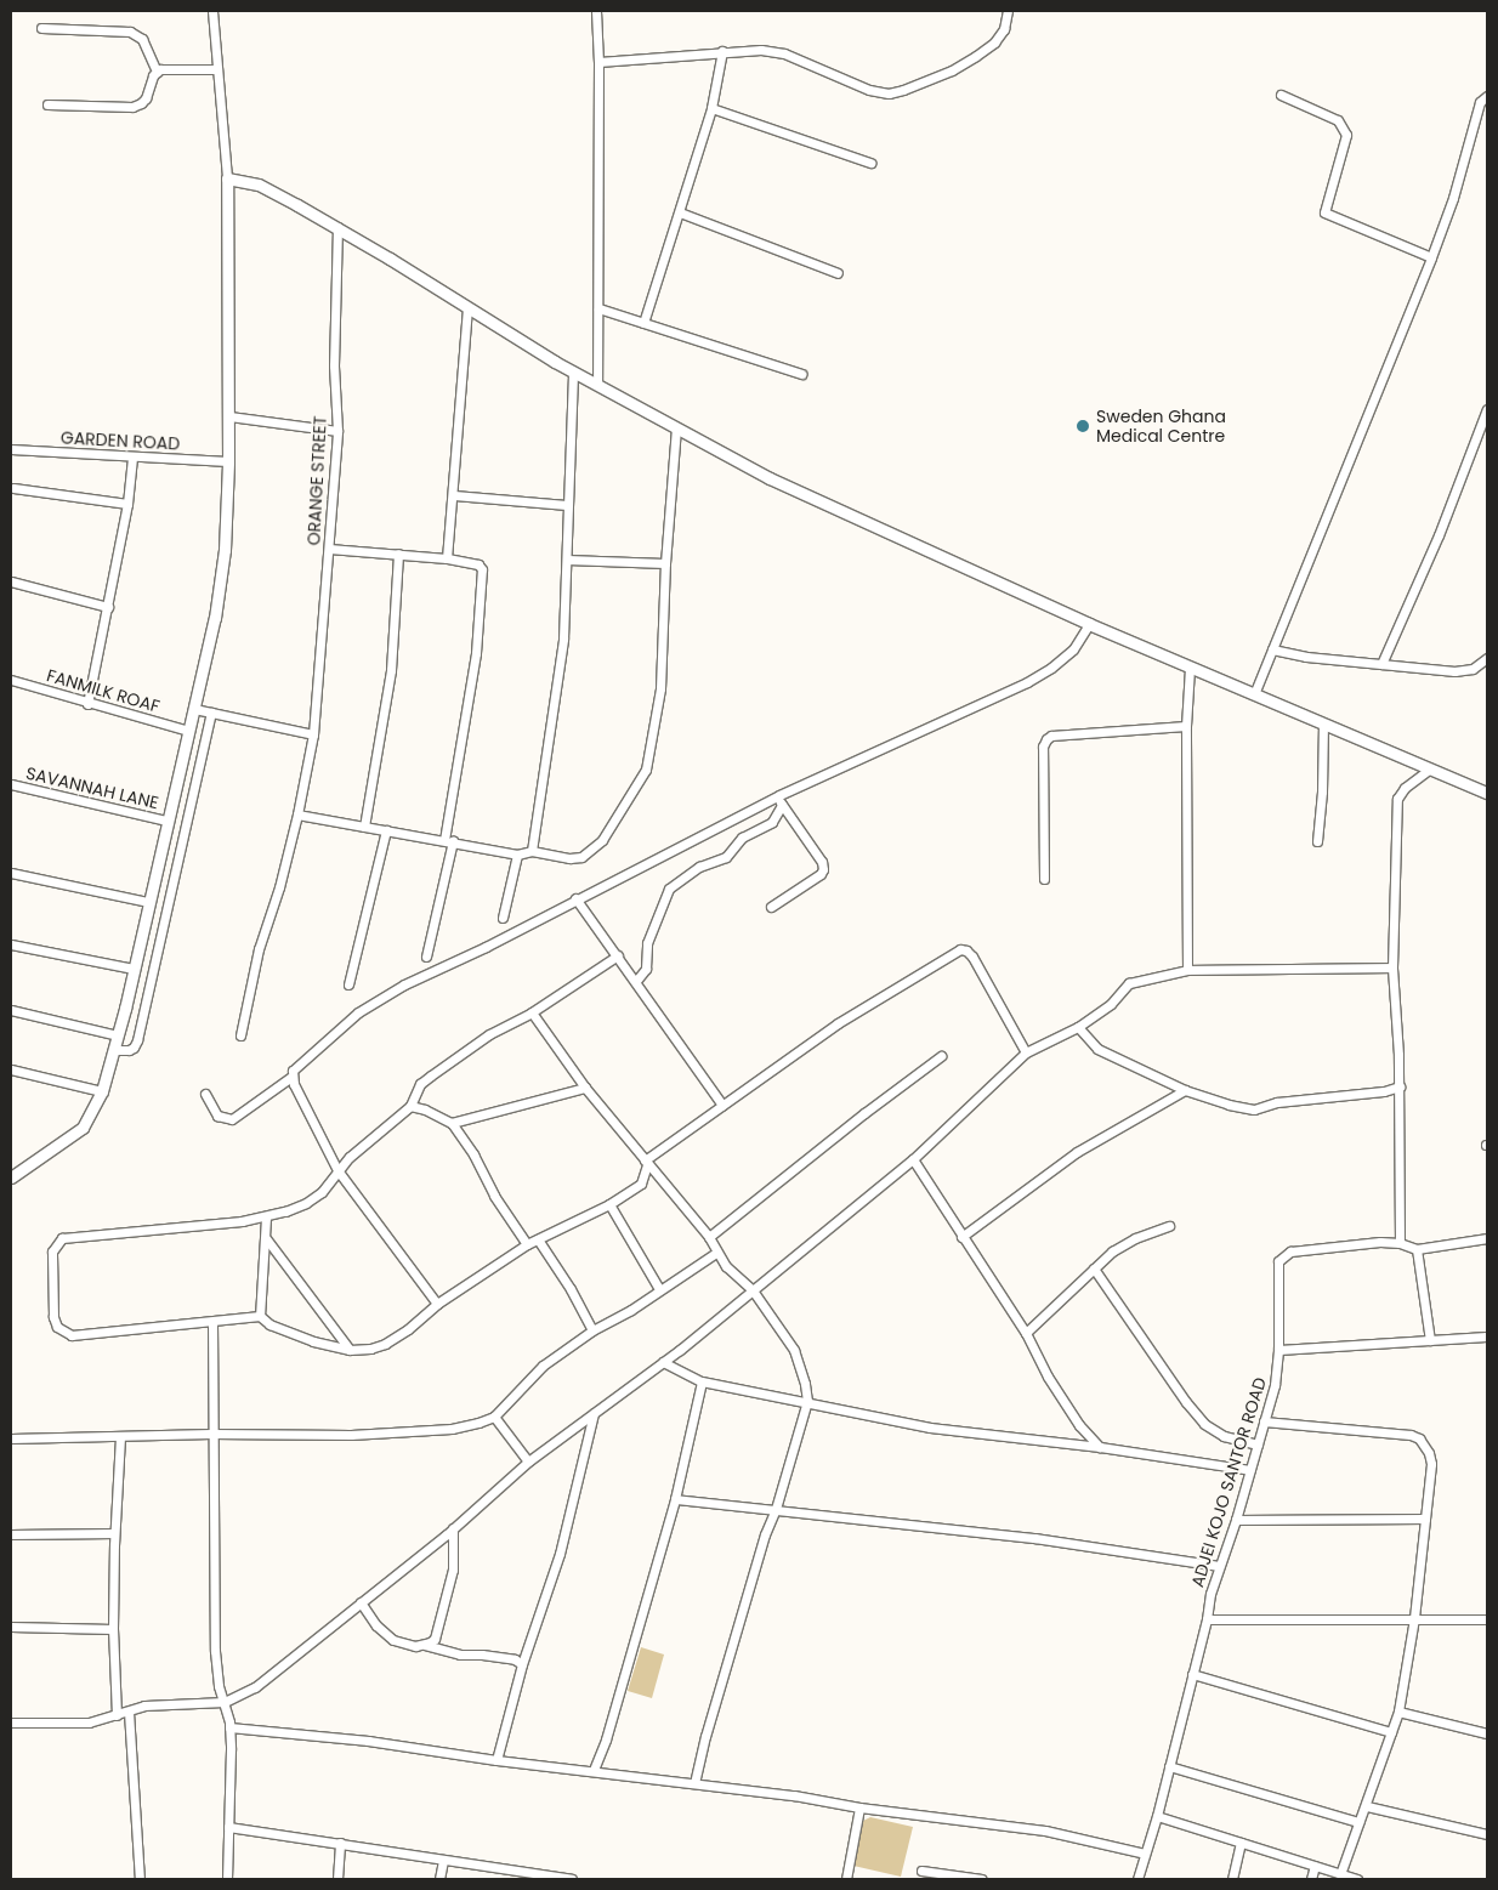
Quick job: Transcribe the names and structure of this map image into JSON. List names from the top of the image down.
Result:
{
  "streets": {
    "street": [
      "GARDEN ROAD",
      "ORANGE STREET",
      "FANMILK ROAF",
      "SAVANNAH LANE",
      "ADJEI KOJO SANTOR ROAD"
    ]
  },
  "places": ["Sweden Ghana Medical Centre"]
}
